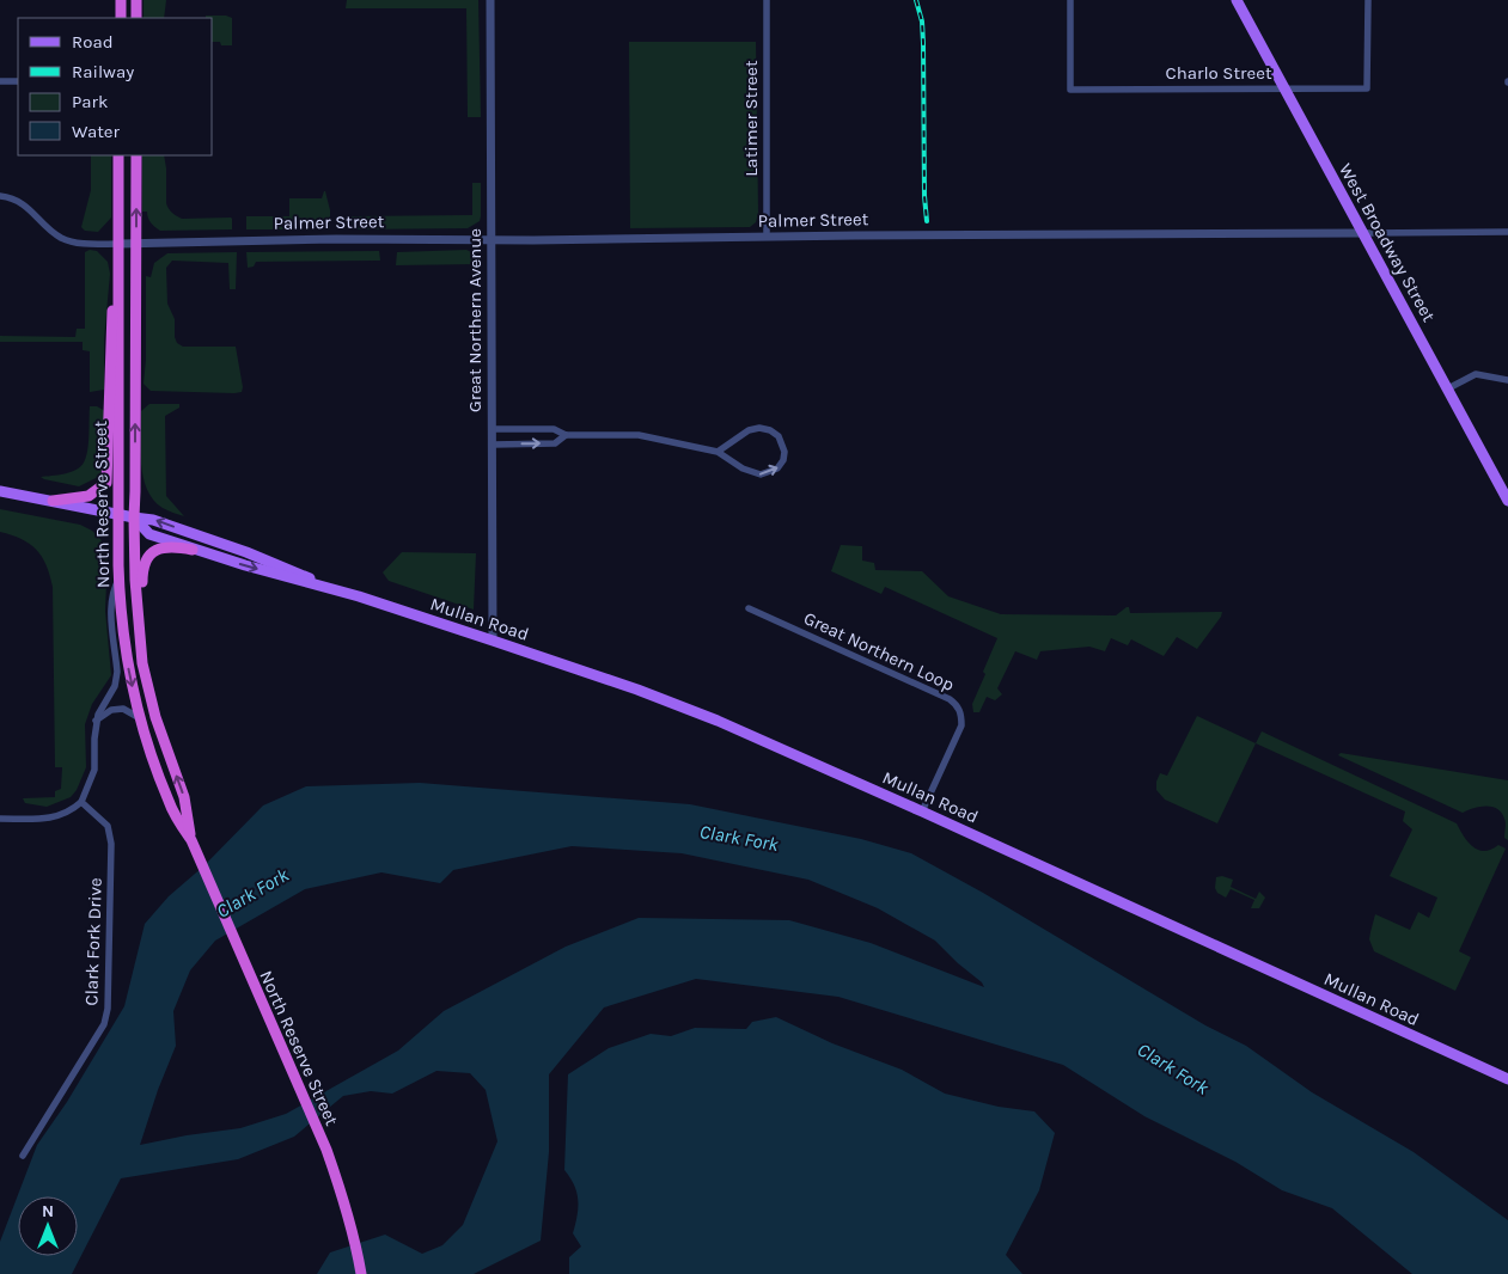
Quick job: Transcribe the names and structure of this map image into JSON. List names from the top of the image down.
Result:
{
  "streets": {
    "highway": ["North Reserve Street"],
    "main road": ["West Broadway Street", "Mullan Road"],
    "street": [
      "Charlo Street",
      "Latimer Street",
      "Palmer Street",
      "Great Northern Avenue",
      "Great Northern Loop",
      "Clark Fork Drive"
    ]
  },
  "crossings": [
    ["Charlo Street", "West Broadway Street"],
    ["Latimer Street", "Palmer Street"],
    ["Palmer Street", "West Broadway Street"],
    ["Palmer Street", "Great Northern Avenue"],
    ["Palmer Street", "North Reserve Street"],
    ["Great Northern Avenue", "Mullan Road"],
    ["North Reserve Street", "Mullan Road"],
    ["Mullan Road", "Great Northern Loop"]
  ],
  "water": ["Clark Fork"],
  "legend": [
    "Road",
    "Railway",
    "Park",
    "Water"
  ],
  "north": "top"
}
